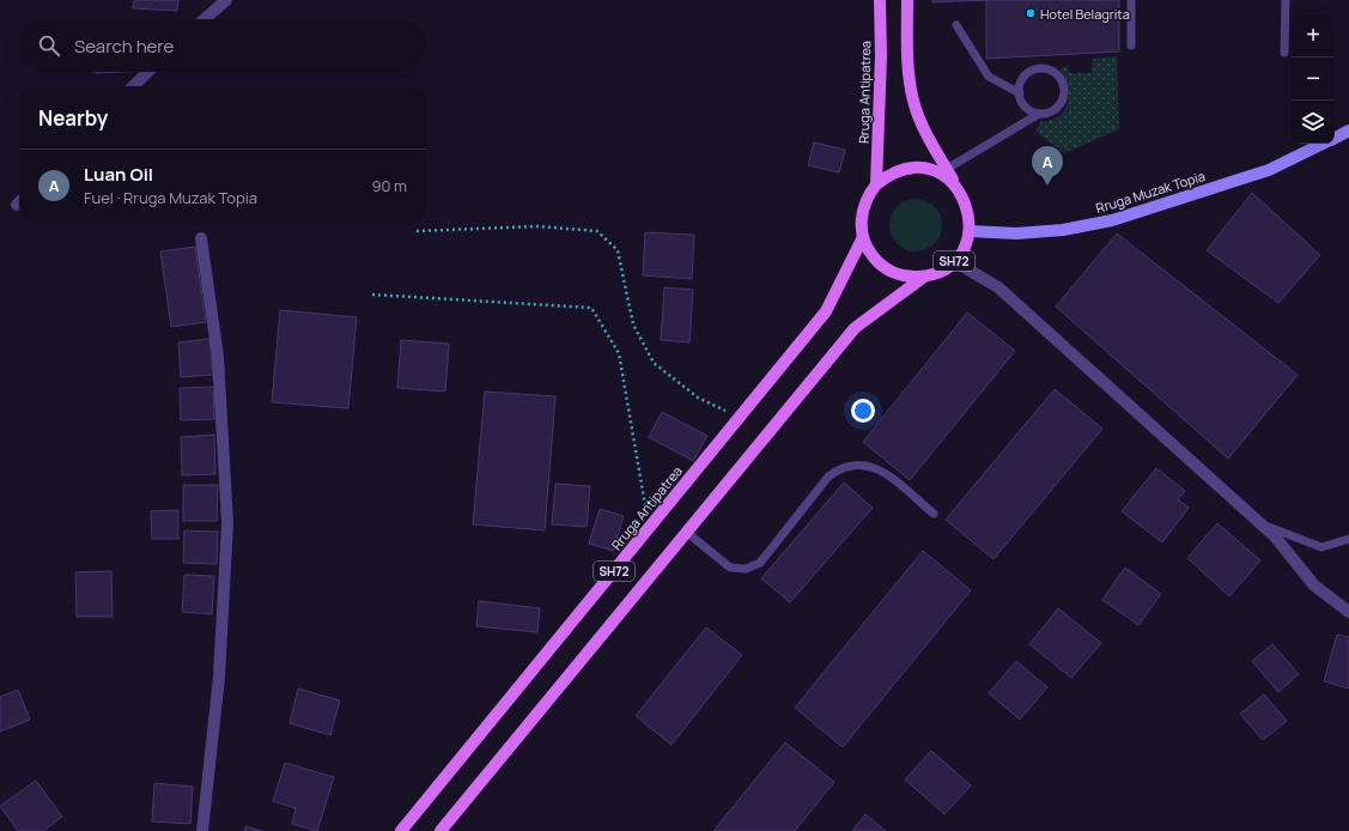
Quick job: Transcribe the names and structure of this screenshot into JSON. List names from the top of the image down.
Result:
{
  "streets": {
    "main road": ["Rruga Antipatrea", "SH72"],
    "street": ["Rruga Muzak Topia"]
  },
  "crossings": [
    ["Rruga Antipatrea", "Rruga Muzak Topia"]
  ],
  "places": ["Hotel Belagrita"],
  "page": {
    "map_buttons": ["+", "−"],
    "search": "Search here",
    "heading": "Nearby",
    "pins": "A",
    "list": [
      {
        "mark": "A",
        "name": "Luan Oil",
        "note": "Fuel · Rruga Muzak Topia",
        "value": "90 m"
      }
    ]
  }
}
